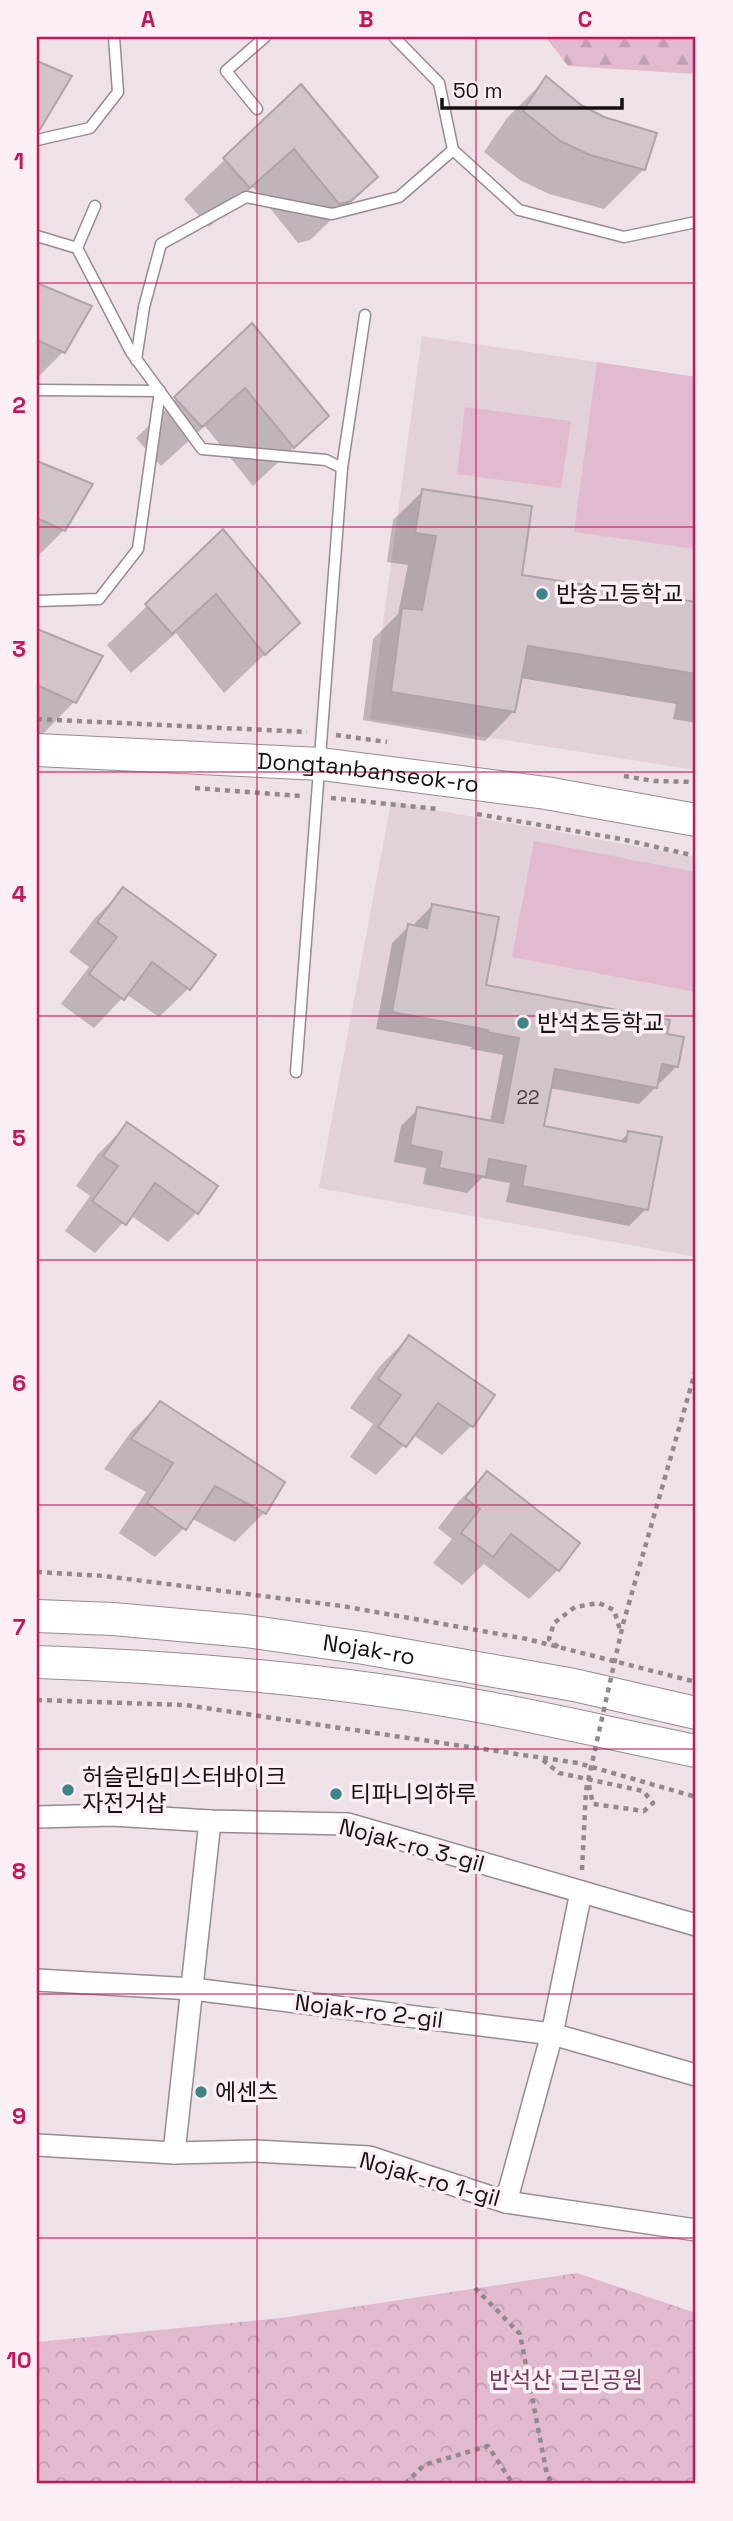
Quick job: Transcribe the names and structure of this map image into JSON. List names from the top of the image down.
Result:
{
  "streets": {
    "street": [
      "Dongtanbanseok-ro",
      "Nojak-ro",
      "Nojak-ro 3-gil",
      "Nojak-ro 2-gil",
      "Nojak-ro 1-gil"
    ]
  },
  "parks": ["반석산 근린공원"],
  "places": [
    "반송고등학교",
    "반석초등학교",
    "허슬린&미스터바이크 자전거샵",
    "티파니의하루",
    "에센츠"
  ],
  "house_numbers": ["22"],
  "scale_bar": "50 m",
  "grid": {
    "columns": ["A", "B", "C"],
    "rows": [
      "1",
      "2",
      "3",
      "4",
      "5",
      "6",
      "7",
      "8",
      "9",
      "10"
    ]
  }
}
